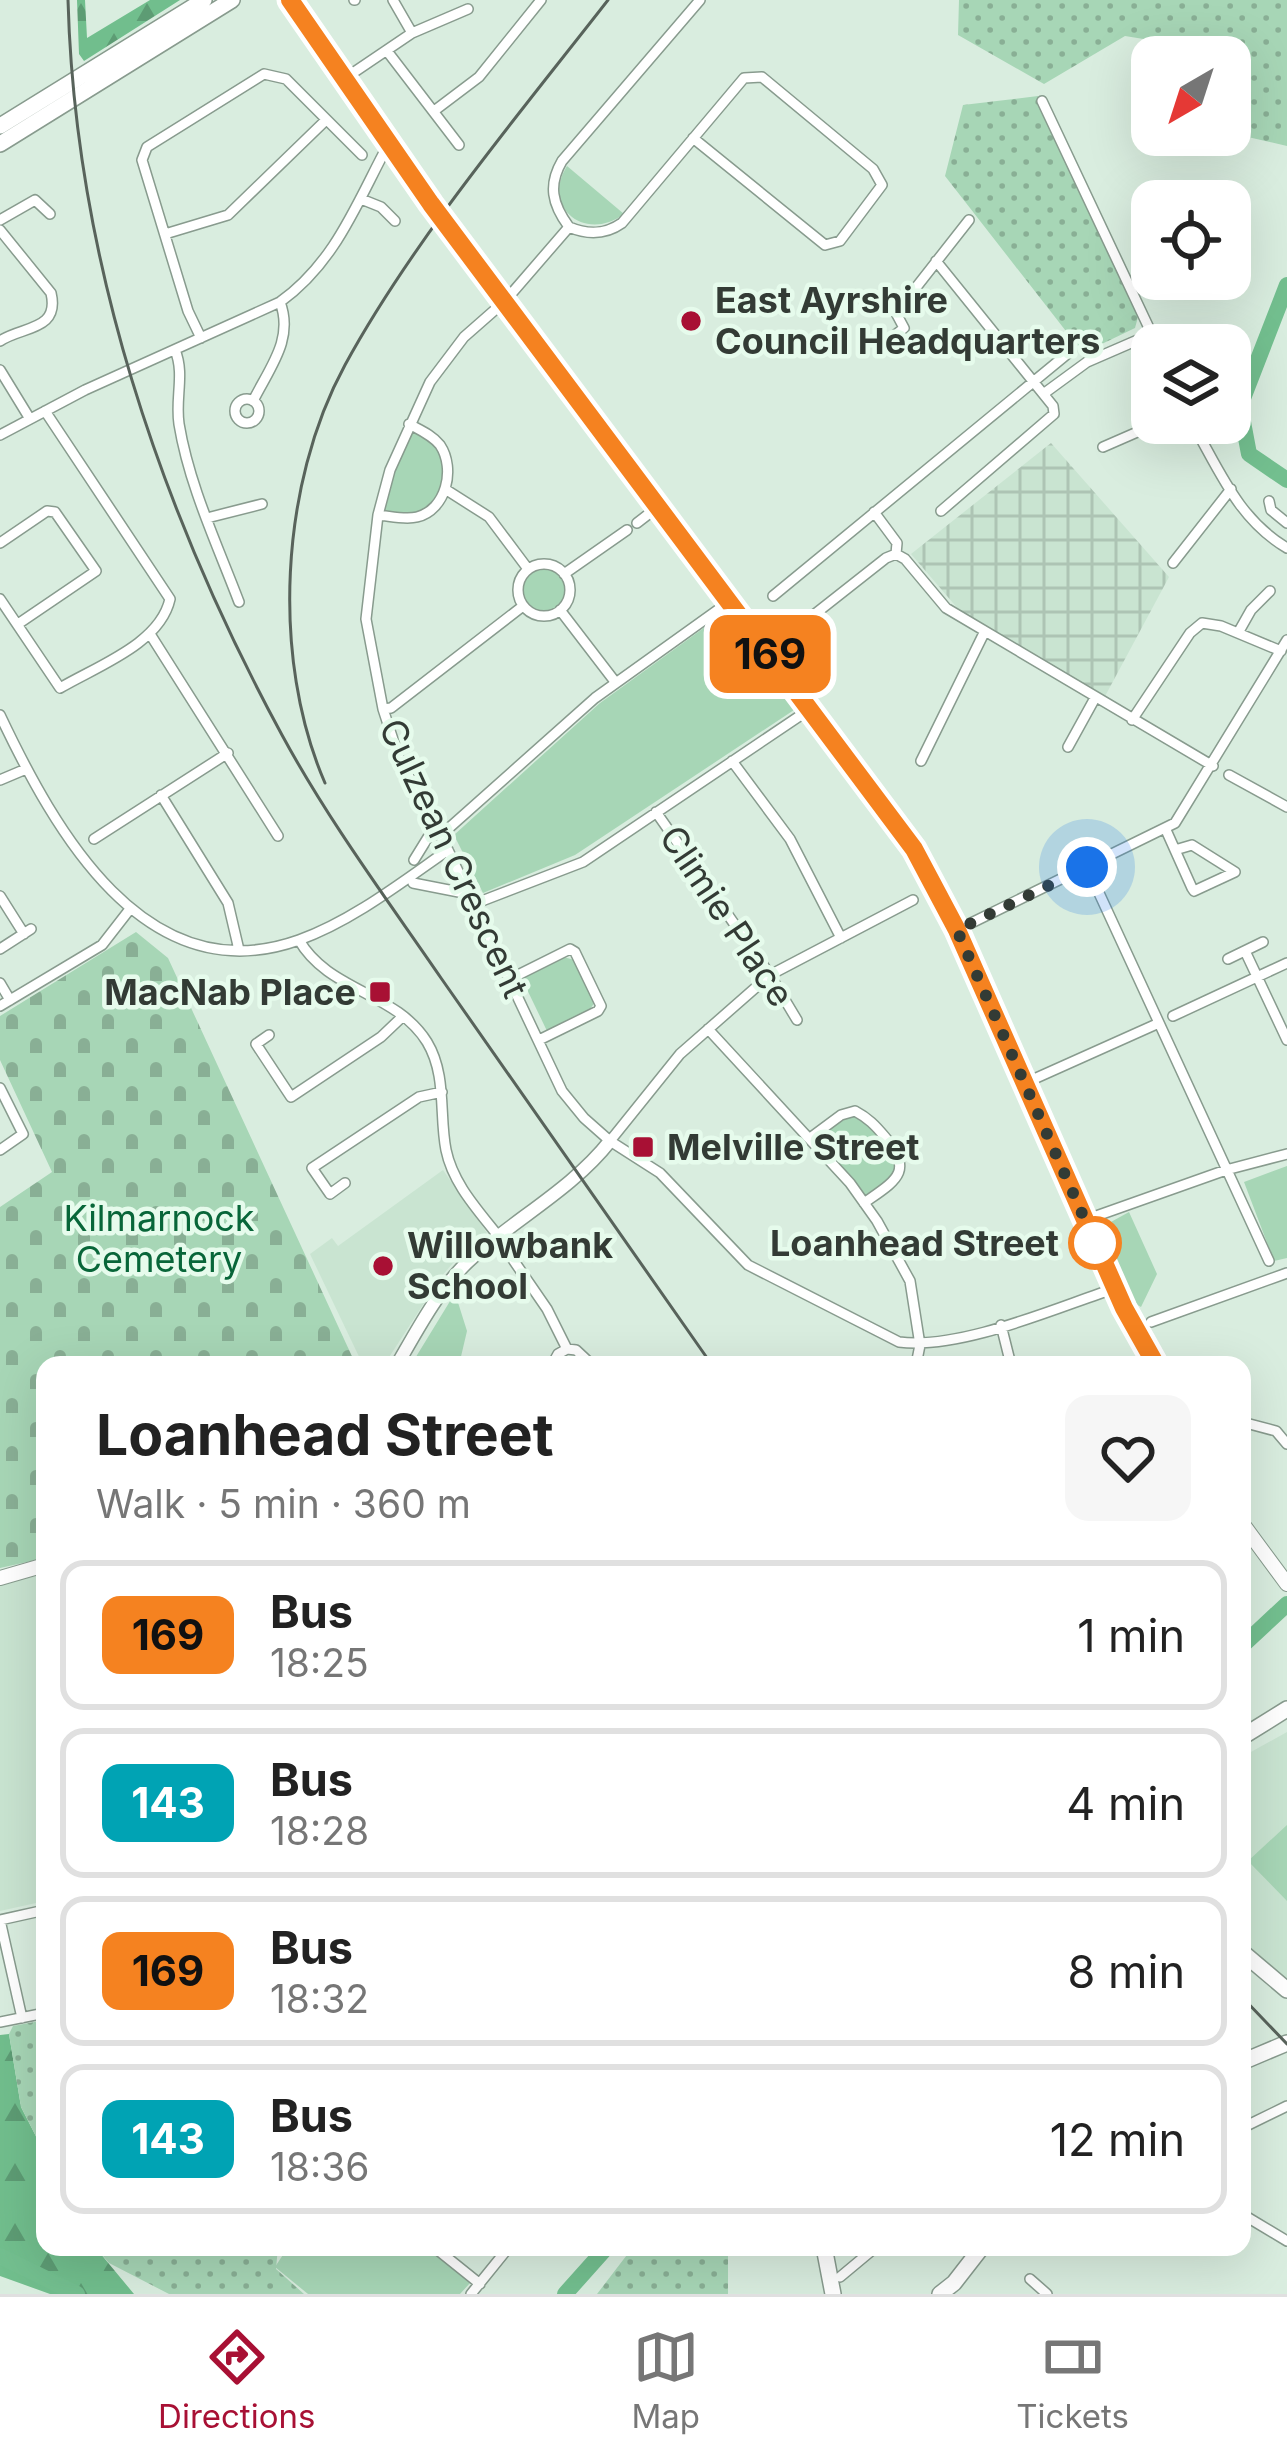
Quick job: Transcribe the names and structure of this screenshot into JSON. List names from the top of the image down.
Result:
{
  "streets": {
    "street": ["Culzean Crescent", "Climie Place"]
  },
  "parks": ["Kilmarnock Cemetery"],
  "places": {
    "other": ["East Ayrshire Council Headquarters", "Loanhead Street", "Willowbank School"],
    "transit": ["MacNab Place", "Melville Street"]
  },
  "lines": ["bus line 169"],
  "north": "bottom left",
  "page": {
    "on_map": "169",
    "heading": ["Loanhead Street", "Walk · 5 min · 360 m"],
    "list": [
      {
        "mark": "169",
        "name": "Bus",
        "note": "18:25",
        "value": "1 min"
      },
      {
        "mark": "143",
        "name": "Bus",
        "note": "18:28",
        "value": "4 min"
      },
      {
        "mark": "169",
        "name": "Bus",
        "note": "18:32",
        "value": "8 min"
      },
      {
        "mark": "143",
        "name": "Bus",
        "note": "18:36",
        "value": "12 min"
      }
    ],
    "tabs": ["Directions", "Map", "Tickets"]
  }
}
